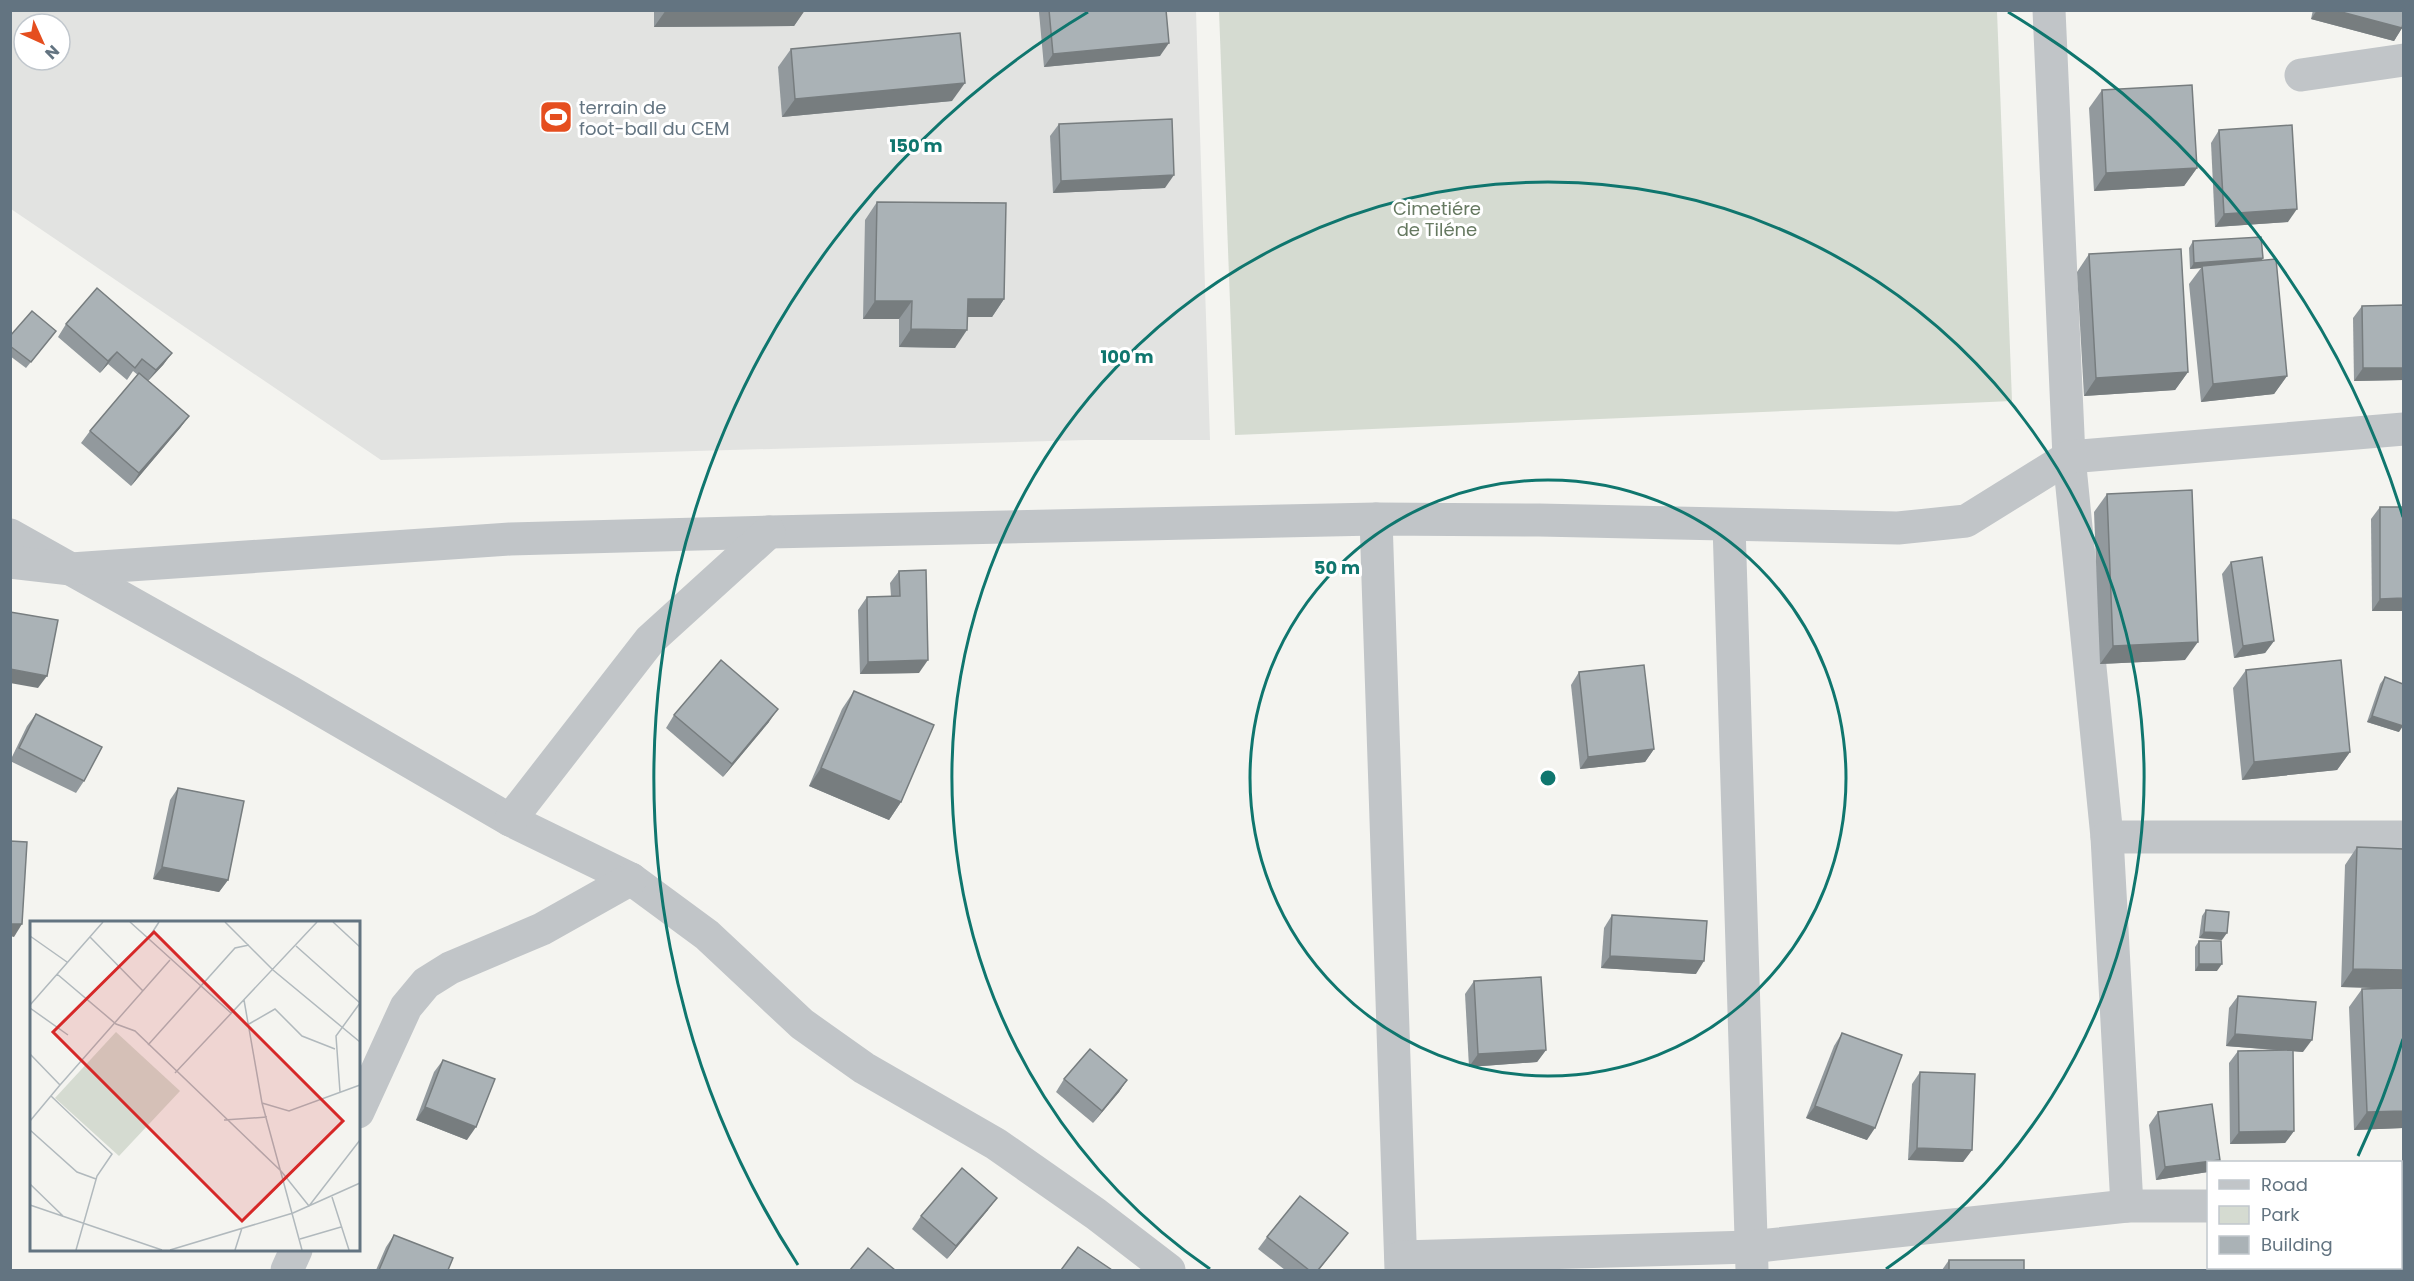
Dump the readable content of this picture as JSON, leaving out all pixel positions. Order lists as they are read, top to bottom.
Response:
{
  "parks": ["Cimetiére de Tiléne"],
  "places": {
    "sports": ["terrain de foot-ball du CEM"]
  },
  "legend": ["Road", "Park", "Building"],
  "north": "bottom right",
  "rings": ["150 m", "100 m", "50 m"]
}
